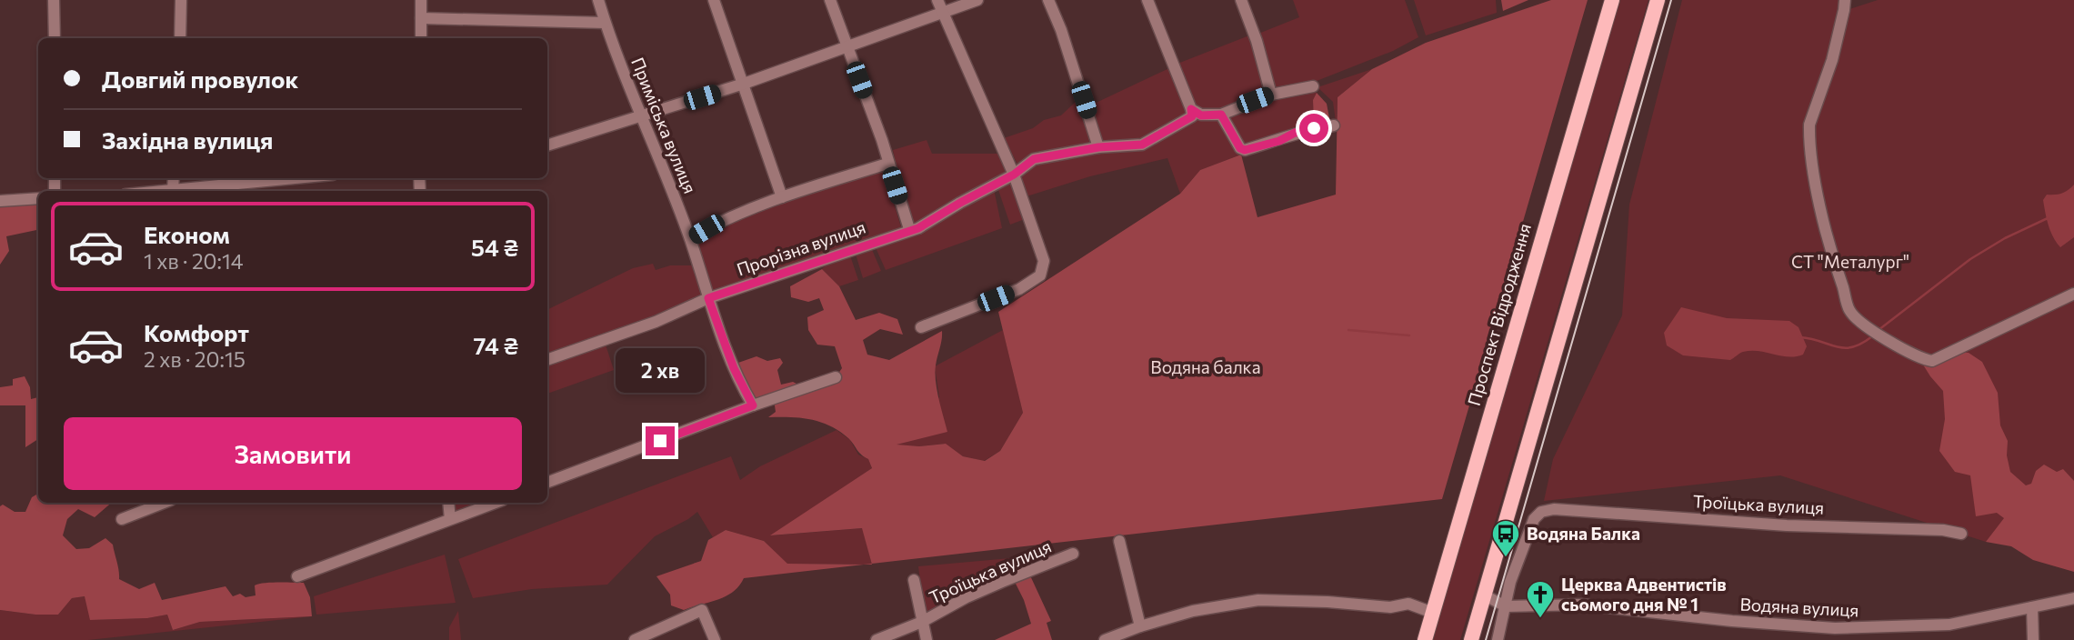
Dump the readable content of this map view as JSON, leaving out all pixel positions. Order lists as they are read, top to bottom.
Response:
{
  "streets": {
    "main road": ["Проспект Відродження"],
    "street": [
      "Приміська вулиця",
      "Прорізна вулиця",
      "Троїцька вулиця",
      "Водяна вулиця"
    ]
  },
  "crossings": [
    ["Приміська вулиця", "Прорізна вулиця"],
    ["Троїцька вулиця", "Водяна вулиця"]
  ],
  "parks": ["СТ \"Металург\"", "Водяна балка"],
  "places": {
    "bus stop": ["Водяна Балка"],
    "church": ["Церква Адвентистів сьомого дня № 1"]
  },
  "page": {
    "banner": ["Довгий провулок", "Західна вулиця"],
    "list": [
      {
        "name": "Економ",
        "note": "1 хв · 20:14",
        "value": "54 ₴"
      },
      {
        "name": "Комфорт",
        "note": "2 хв · 20:15",
        "value": "74 ₴"
      }
    ],
    "bubble": "2 хв",
    "buttons": "Замовити"
  }
}
